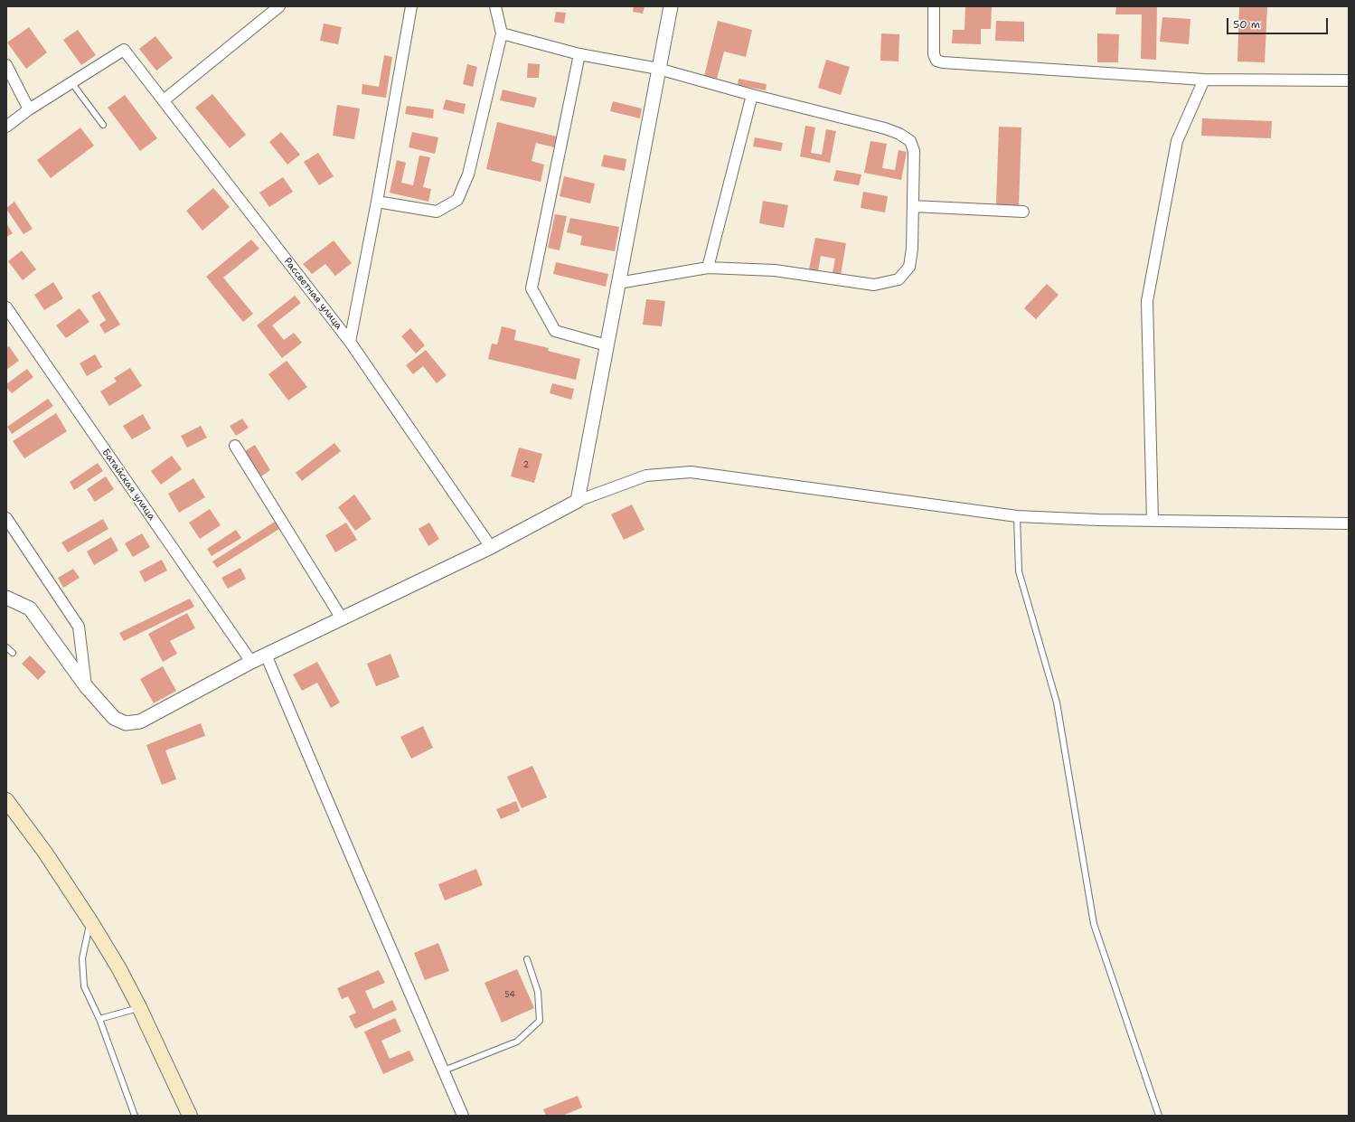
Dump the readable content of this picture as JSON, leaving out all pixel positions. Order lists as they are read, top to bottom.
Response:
{
  "streets": {
    "street": ["Рассветная улица", "Батайская улица"]
  },
  "house_numbers": ["2", "54"],
  "scale_bar": "50 m"
}
